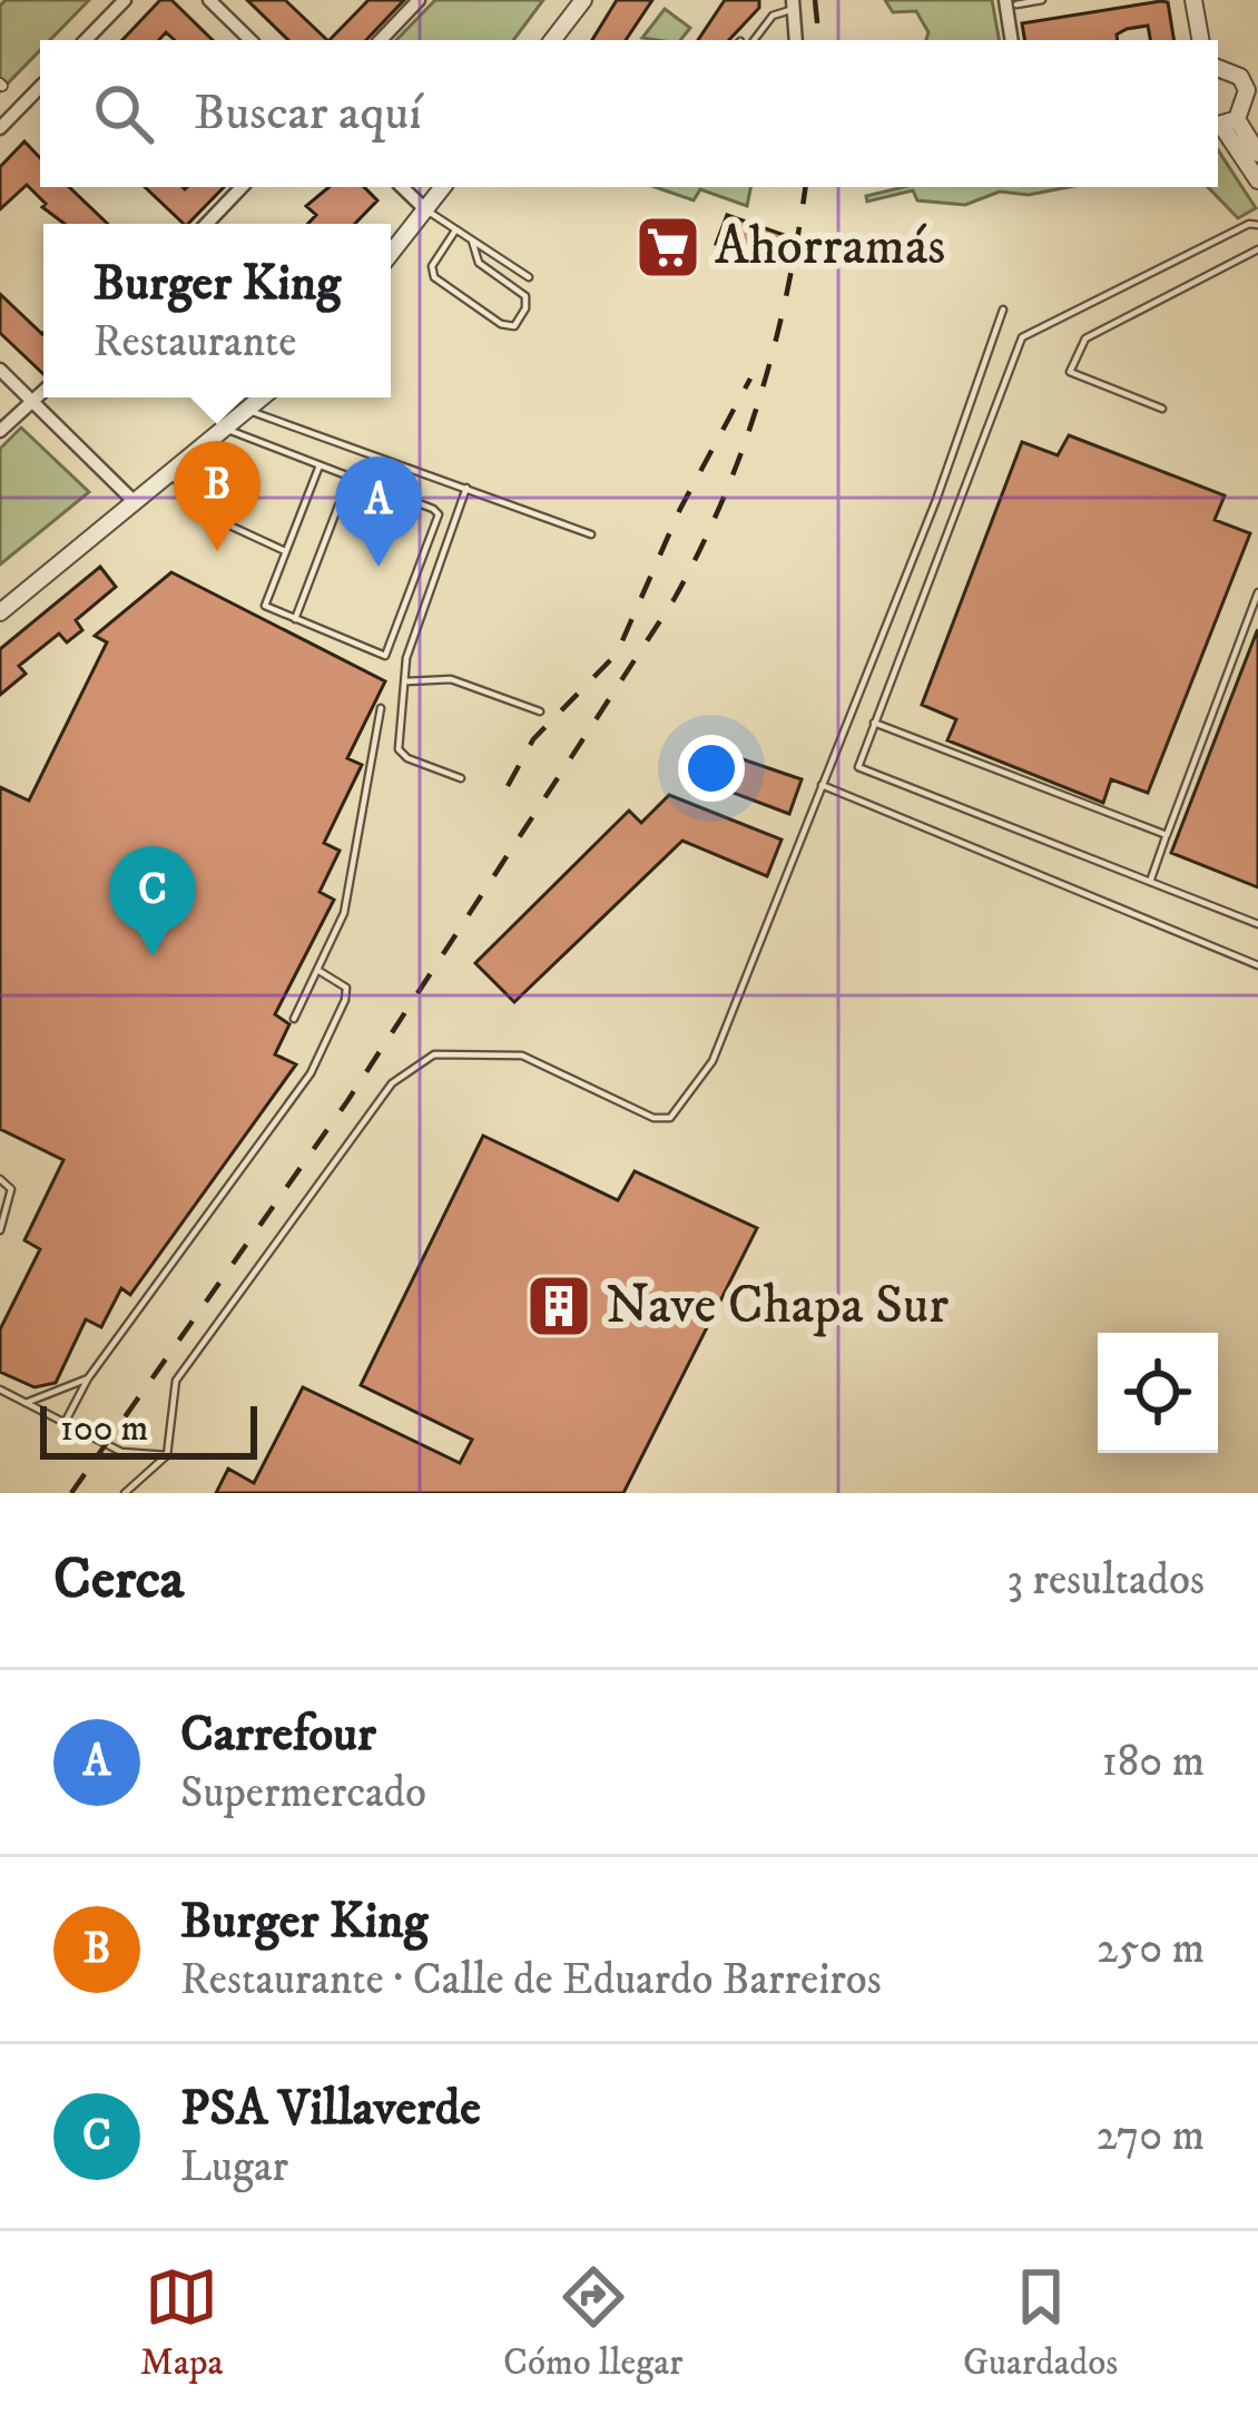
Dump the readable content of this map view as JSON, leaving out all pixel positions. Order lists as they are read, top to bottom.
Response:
{
  "places": {
    "supermarket": ["Ahorramás"],
    "building": ["Nave Chapa Sur"]
  },
  "scale_bar": "100 m",
  "page": {
    "search": "Buscar aquí",
    "popup": ["Burger King", "Restaurante"],
    "pins": ["B", "A", "C"],
    "scale": "100 m",
    "heading": ["Cerca", "3 resultados"],
    "list": [
      {
        "mark": "A",
        "name": "Carrefour",
        "note": "Supermercado",
        "value": "180 m"
      },
      {
        "mark": "B",
        "name": "Burger King",
        "note": "Restaurante · Calle de Eduardo Barreiros",
        "value": "250 m"
      },
      {
        "mark": "C",
        "name": "PSA Villaverde",
        "note": "Lugar",
        "value": "270 m"
      }
    ],
    "nav": ["Mapa", "Cómo llegar", "Guardados"]
  }
}
